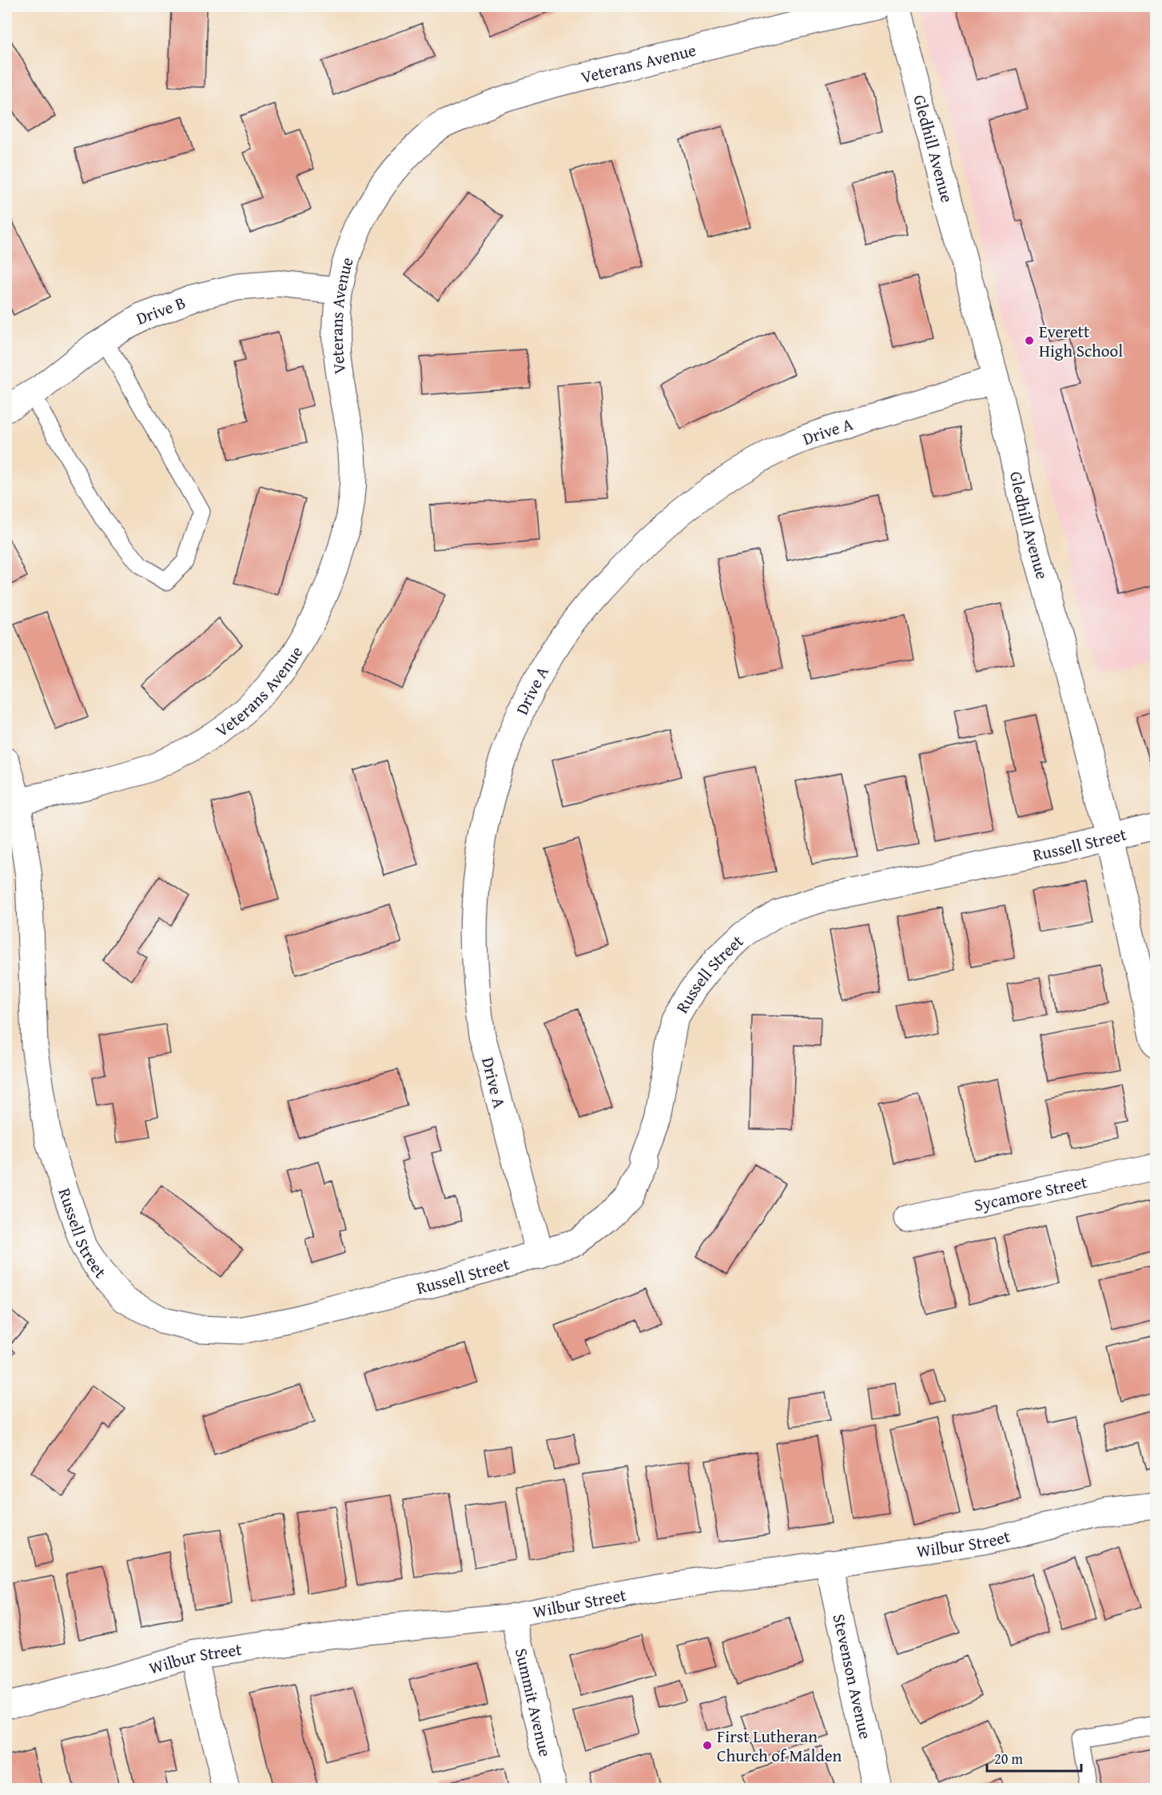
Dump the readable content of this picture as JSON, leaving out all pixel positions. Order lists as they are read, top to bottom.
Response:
{
  "streets": {
    "street": [
      "Veterans Avenue",
      "Gledhill Avenue",
      "Drive B",
      "Drive A",
      "Russell Street",
      "Sycamore Street",
      "Wilbur Street",
      "Stevenson Avenue",
      "Summit Avenue"
    ]
  },
  "crossings": [
    ["Veterans Avenue", "Drive B"],
    ["Veterans Avenue", "Russell Street"],
    ["Gledhill Avenue", "Drive A"],
    ["Gledhill Avenue", "Russell Street"],
    ["Drive A", "Russell Street"],
    ["Wilbur Street", "Stevenson Avenue"],
    ["Wilbur Street", "Summit Avenue"]
  ],
  "places": ["Everett High School", "First Lutheran Church of Malden"],
  "scale_bar": "20 m"
}
